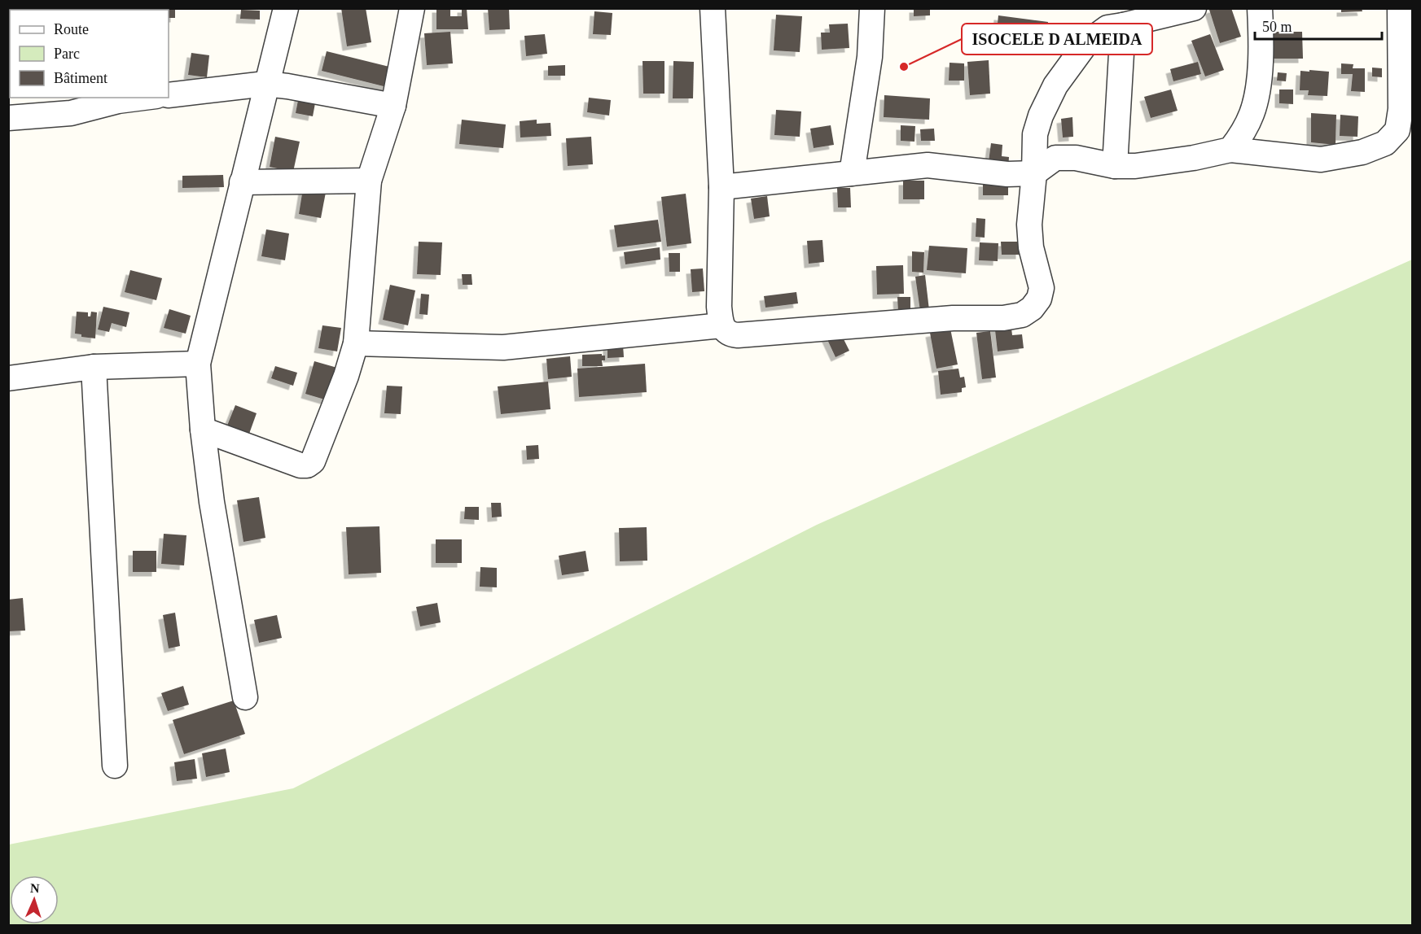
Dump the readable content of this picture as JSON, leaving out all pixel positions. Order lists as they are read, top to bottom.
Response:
{
  "places": ["ISOCELE D ALMEIDA"],
  "legend": ["Route", "Parc", "Bâtiment"],
  "scale_bar": "50 m",
  "north": "top"
}
